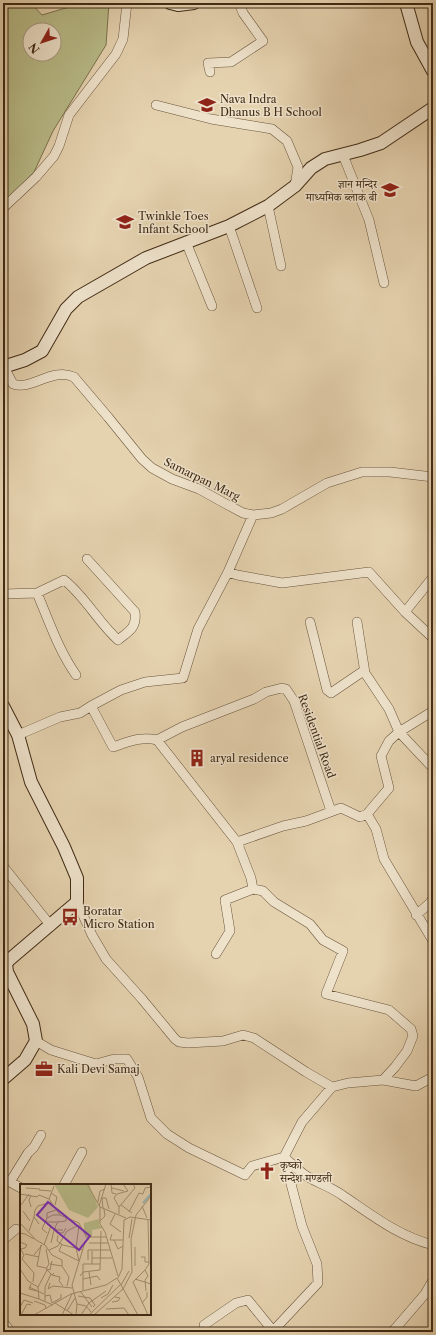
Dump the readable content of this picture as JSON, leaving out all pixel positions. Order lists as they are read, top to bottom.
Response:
{
  "streets": {
    "street": ["Samarpan Marg", "Residential Road"]
  },
  "places": {
    "school or university": ["Nava Indra Dhanus B H School", "ज्ञान मन्दिर माध्यमिक ब्लाक बी", "Twinkle Toes Infant School"],
    "building": ["aryal residence"],
    "bus stop": ["Boratar Micro Station"],
    "office": ["Kali Devi Samaj"],
    "church": ["कृष्को सन्देश मण्डली"]
  },
  "north": "bottom left"
}
